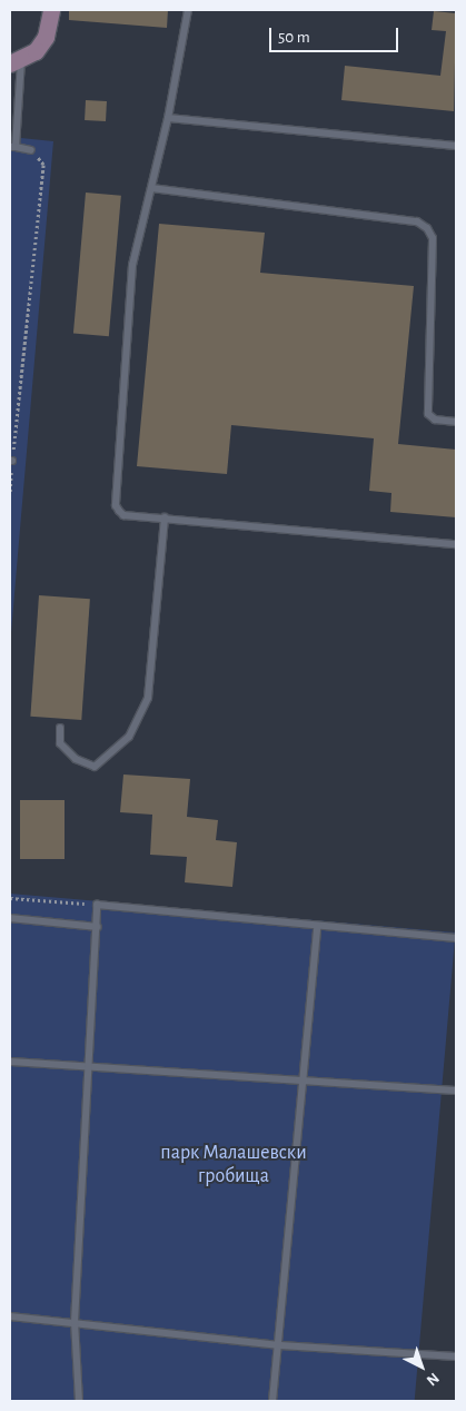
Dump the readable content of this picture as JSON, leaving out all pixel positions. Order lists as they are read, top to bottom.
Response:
{
  "parks": ["парк Малашевски гробища"],
  "scale_bar": "50 m",
  "north": "bottom right"
}
